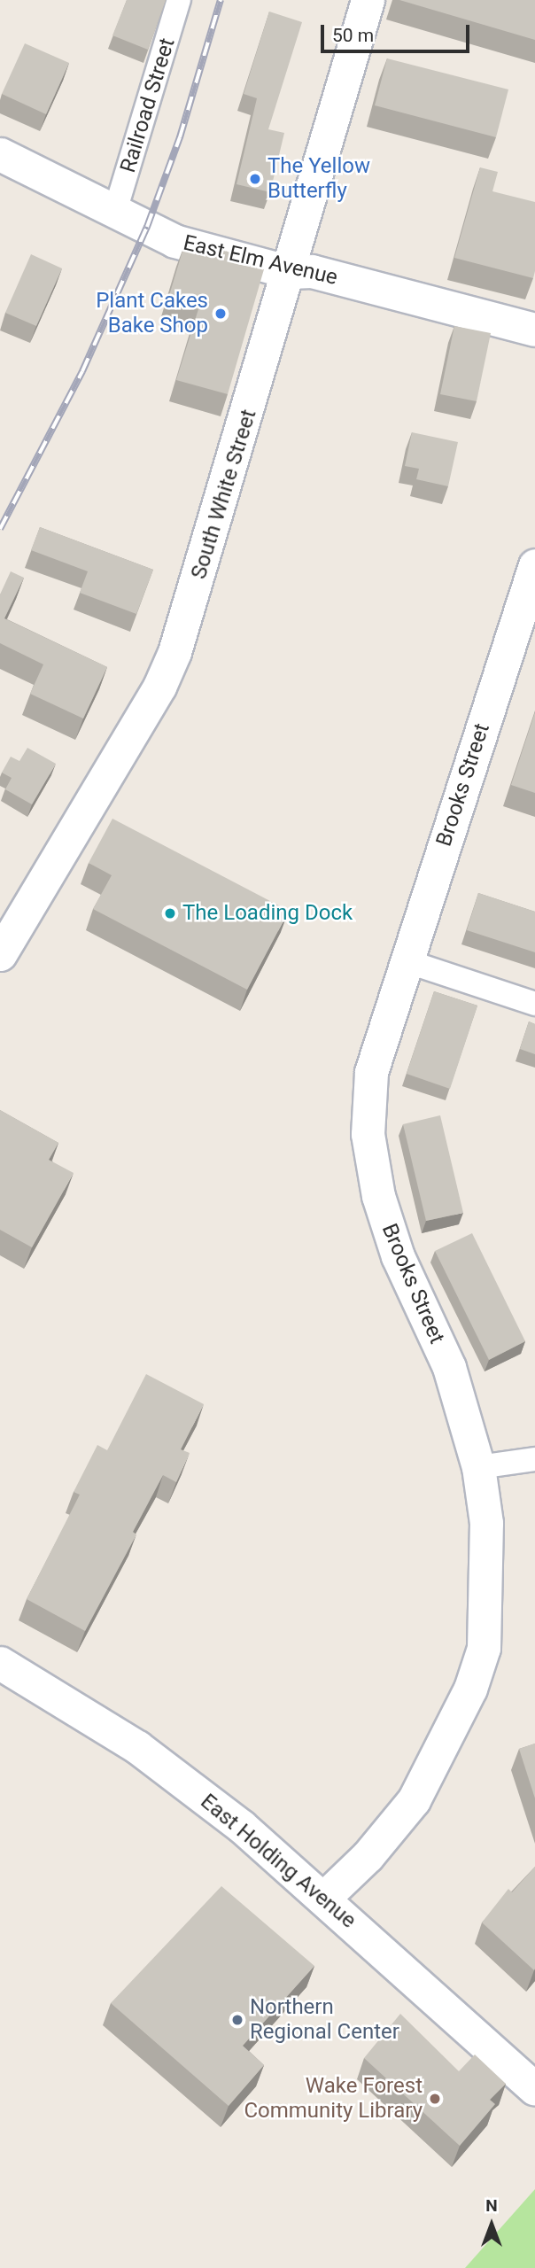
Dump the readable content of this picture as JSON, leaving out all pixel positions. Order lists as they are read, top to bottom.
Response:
{
  "streets": {
    "street": [
      "Railroad Street",
      "East Elm Avenue",
      "South White Street",
      "Brooks Street",
      "East Holding Avenue"
    ]
  },
  "crossings": [
    ["Railroad Street", "East Elm Avenue"],
    ["East Elm Avenue", "South White Street"],
    ["Brooks Street", "East Holding Avenue"]
  ],
  "places": [
    "The Yellow Butterfly",
    "Plant Cakes Bake Shop",
    "The Loading Dock",
    "Northern Regional Center",
    "Wake Forest Community Library"
  ],
  "scale_bar": "50 m",
  "north": "top"
}
